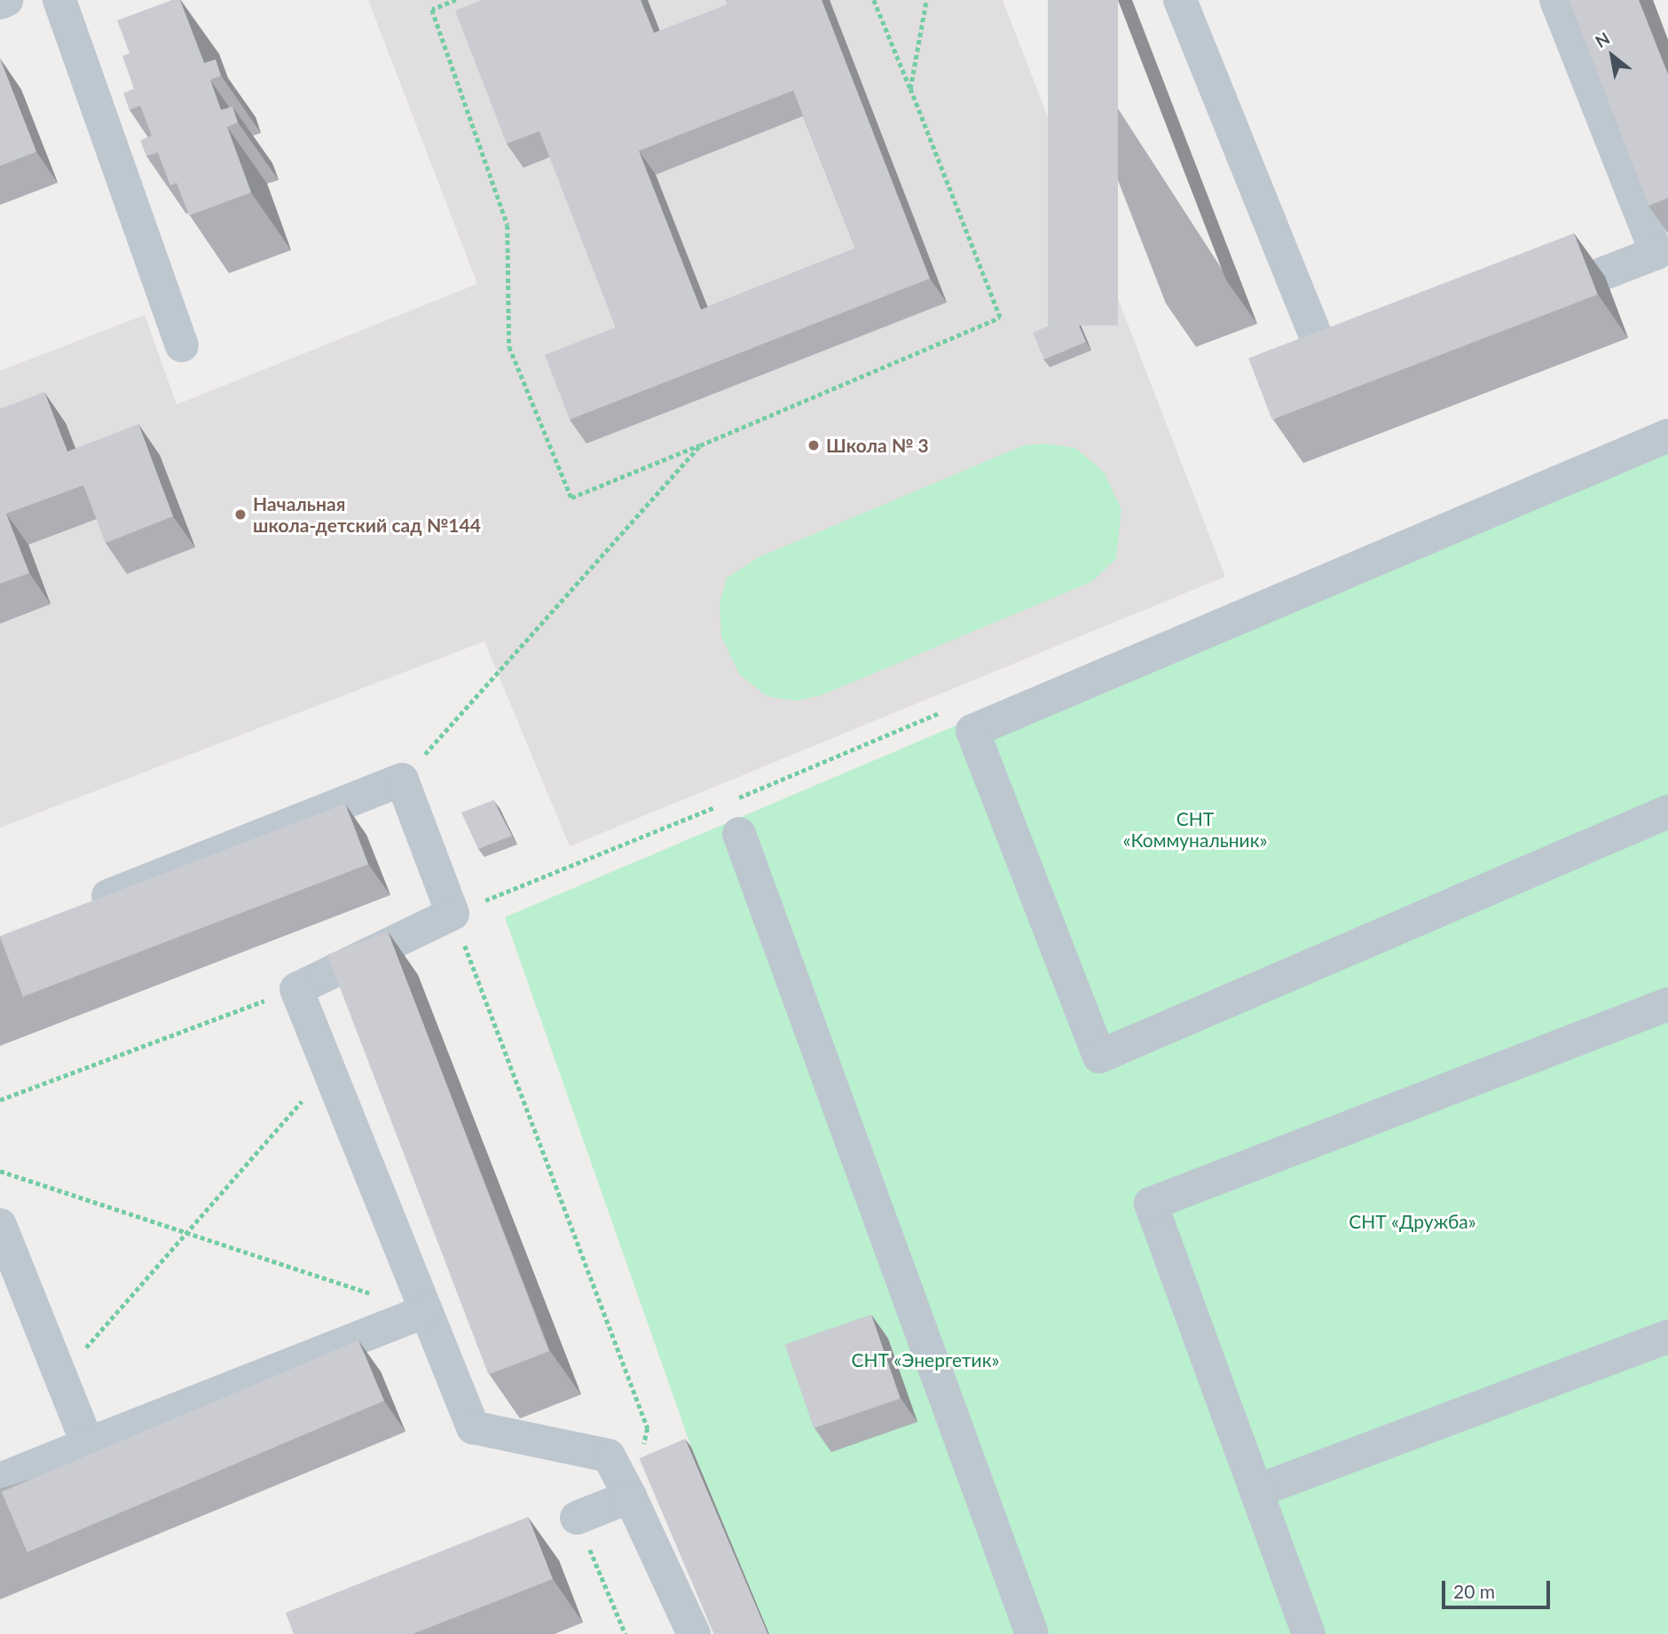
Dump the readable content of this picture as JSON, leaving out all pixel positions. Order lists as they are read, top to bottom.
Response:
{
  "parks": ["СНТ «Коммунальник»", "СНТ «Дружба»", "СНТ «Энергетик»"],
  "places": ["Школа № 3", "Начальная школа-детский сад №144"],
  "scale_bar": "20 m",
  "north": "top left"
}
